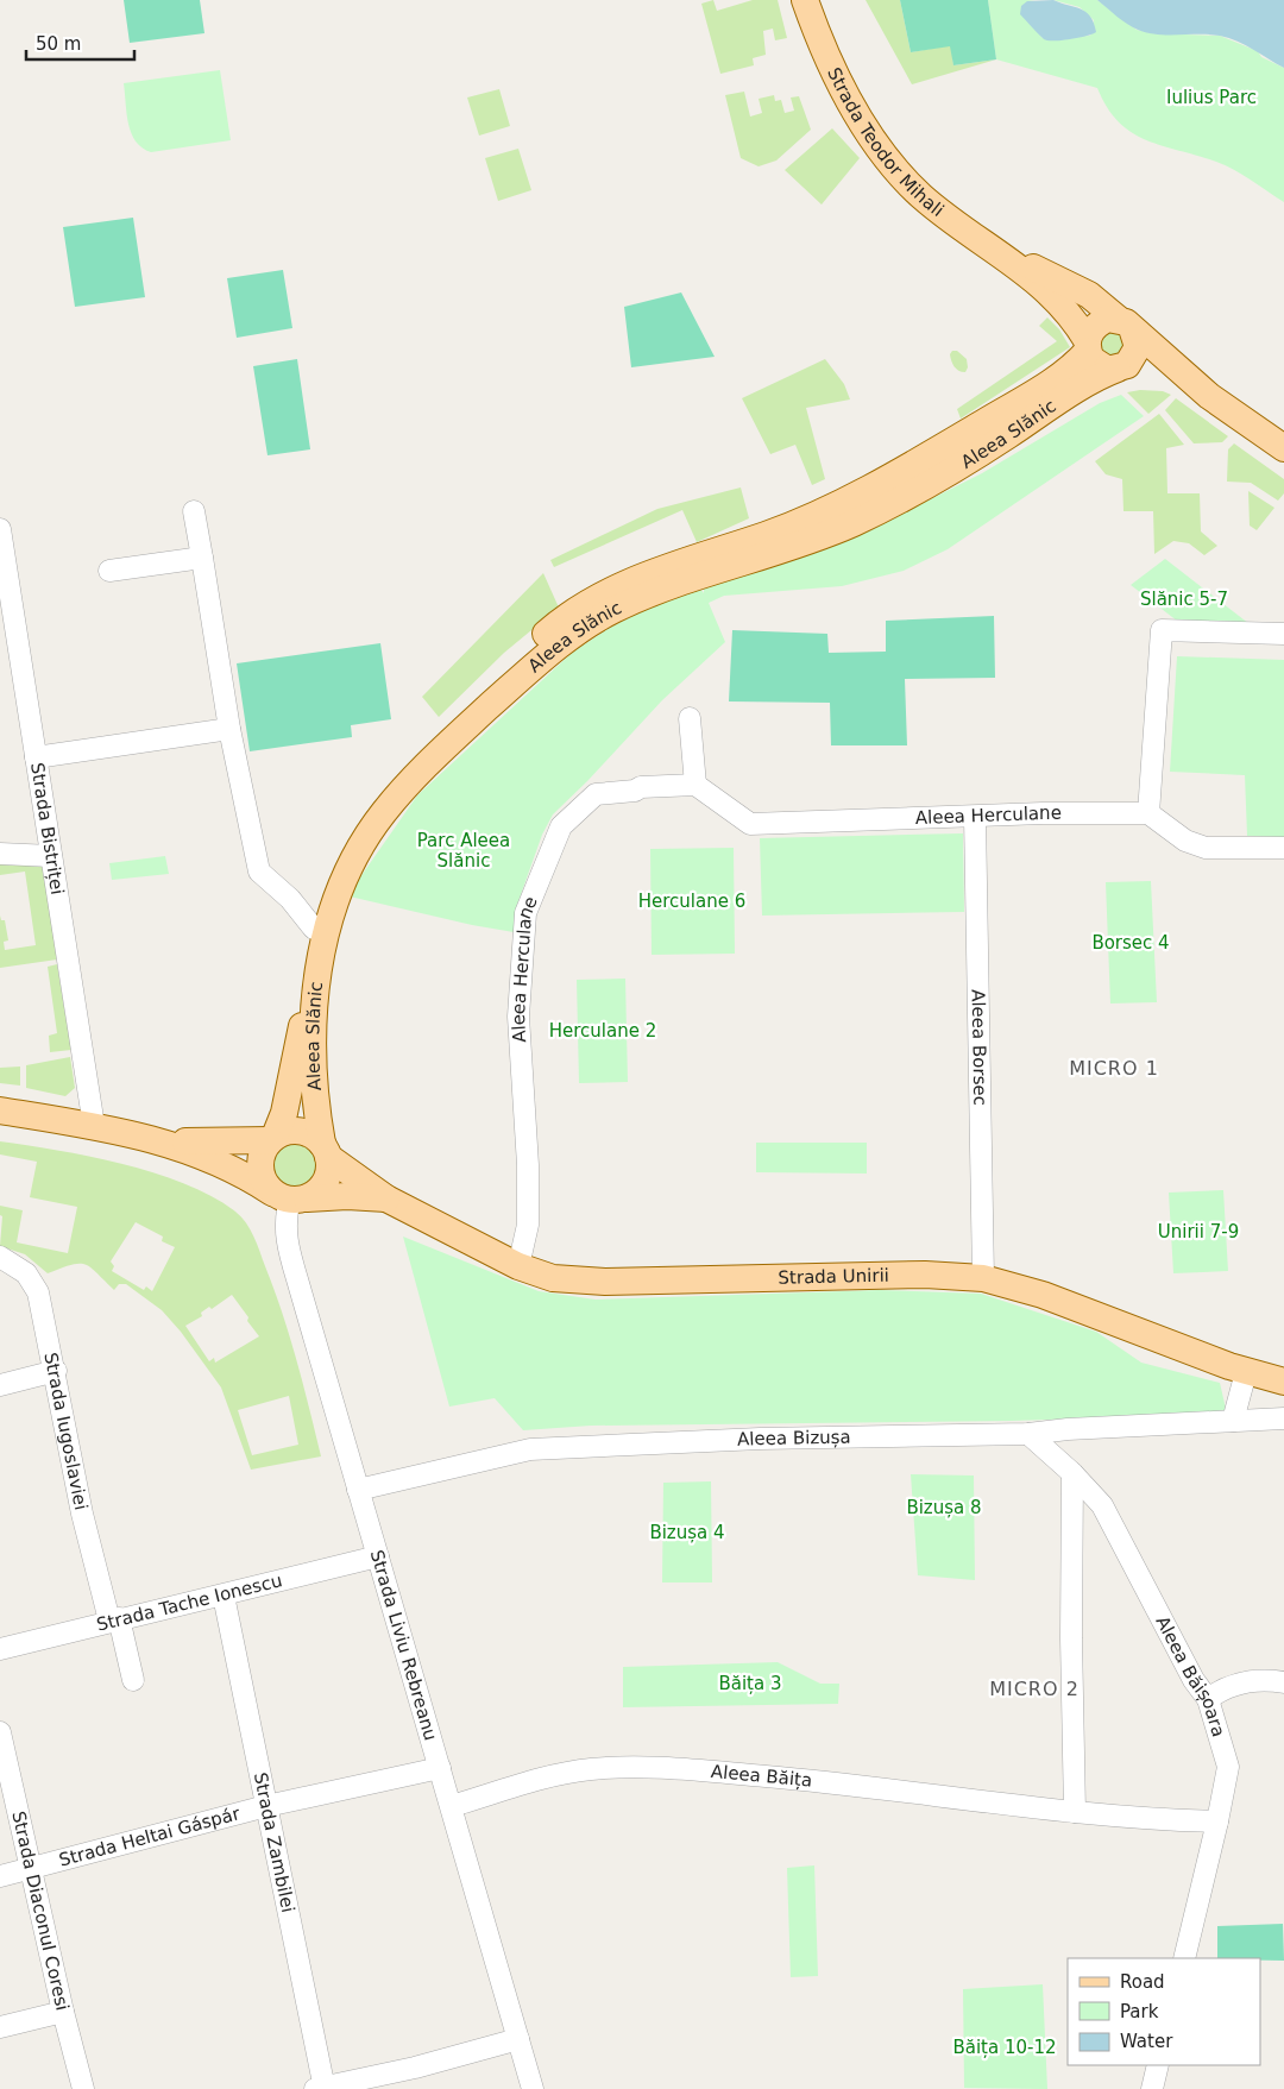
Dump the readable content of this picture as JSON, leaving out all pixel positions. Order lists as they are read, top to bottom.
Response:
{
  "streets": {
    "main road": ["Strada Teodor Mihali", "Aleea Slănic", "Strada Unirii"],
    "street": [
      "Aleea Herculane",
      "Strada Bistriței",
      "Aleea Borsec",
      "Strada Iugoslaviei",
      "Aleea Bizușa",
      "Strada Tache Ionescu",
      "Strada Liviu Rebreanu",
      "Aleea Băișoara",
      "Aleea Băița",
      "Strada Heltai Gáspár",
      "Strada Zambilei",
      "Strada Diaconul Coresi"
    ]
  },
  "crossings": [
    ["Strada Teodor Mihali", "Aleea Slănic"],
    ["Aleea Slănic", "Strada Unirii"],
    ["Aleea Slănic", "Strada Liviu Rebreanu"],
    ["Aleea Herculane", "Aleea Borsec"],
    ["Aleea Herculane", "Strada Unirii"],
    ["Aleea Borsec", "Strada Unirii"],
    ["Strada Unirii", "Strada Liviu Rebreanu"],
    ["Strada Iugoslaviei", "Strada Tache Ionescu"],
    ["Aleea Bizușa", "Strada Liviu Rebreanu"],
    ["Aleea Bizușa", "Aleea Băișoara"],
    ["Strada Tache Ionescu", "Strada Liviu Rebreanu"],
    ["Strada Tache Ionescu", "Strada Zambilei"],
    ["Strada Liviu Rebreanu", "Aleea Băița"],
    ["Strada Liviu Rebreanu", "Strada Heltai Gáspár"],
    ["Aleea Băișoara", "Aleea Băița"],
    ["Strada Heltai Gáspár", "Strada Zambilei"],
    ["Strada Heltai Gáspár", "Strada Diaconul Coresi"]
  ],
  "districts": ["MICRO 1", "MICRO 2"],
  "parks": [
    "Iulius Parc",
    "Slănic 5-7",
    "Parc Aleea Slănic",
    "Herculane 6",
    "Borsec 4",
    "Herculane 2",
    "Unirii 7-9",
    "Bizușa 8",
    "Bizușa 4",
    "Băița 3",
    "Băița 10-12"
  ],
  "legend": ["Road", "Park", "Water"],
  "scale_bar": "50 m"
}
